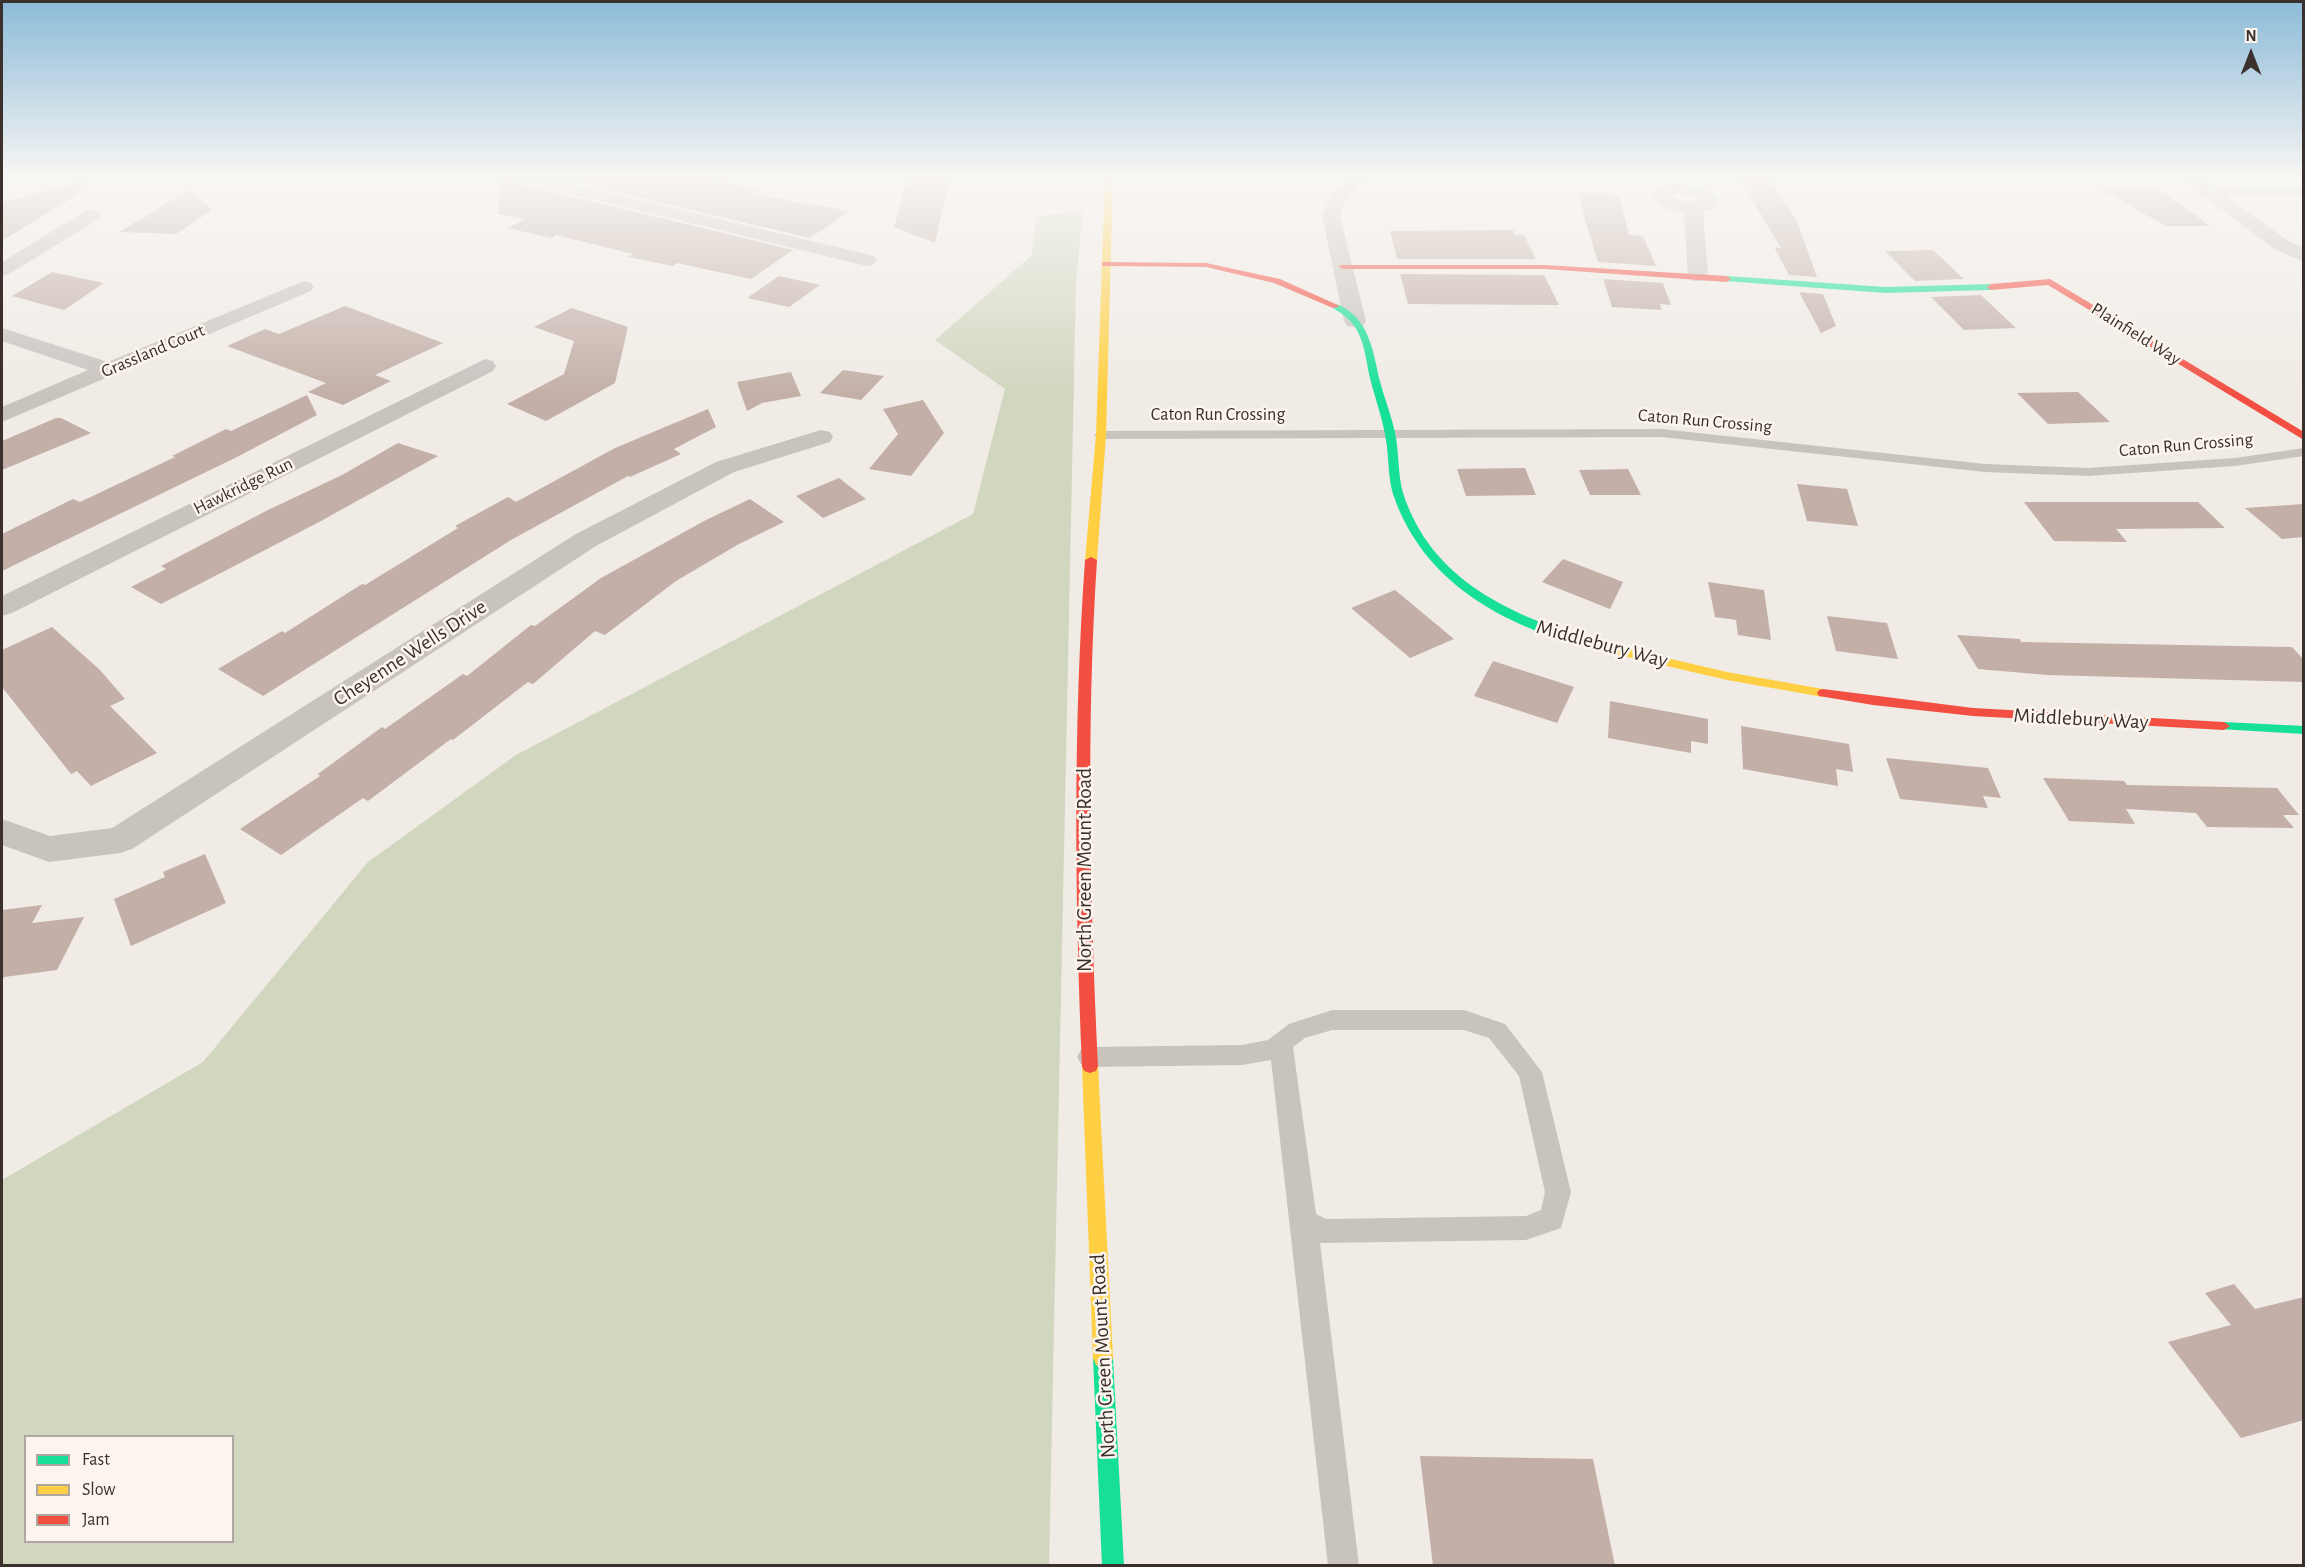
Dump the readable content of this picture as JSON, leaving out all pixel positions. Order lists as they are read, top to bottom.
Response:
{
  "streets": {
    "street": [
      "Plainfield Way",
      "Grassland Court",
      "Hawkridge Run",
      "Middlebury Way",
      "Cheyenne Wells Drive",
      "North Green Mount Road"
    ],
    "lane": ["Caton Run Crossing"]
  },
  "crossings": [
    ["Caton Run Crossing", "Middlebury Way"],
    ["Caton Run Crossing", "North Green Mount Road"]
  ],
  "legend": ["Fast", "Slow", "Jam"],
  "north": "top"
}
